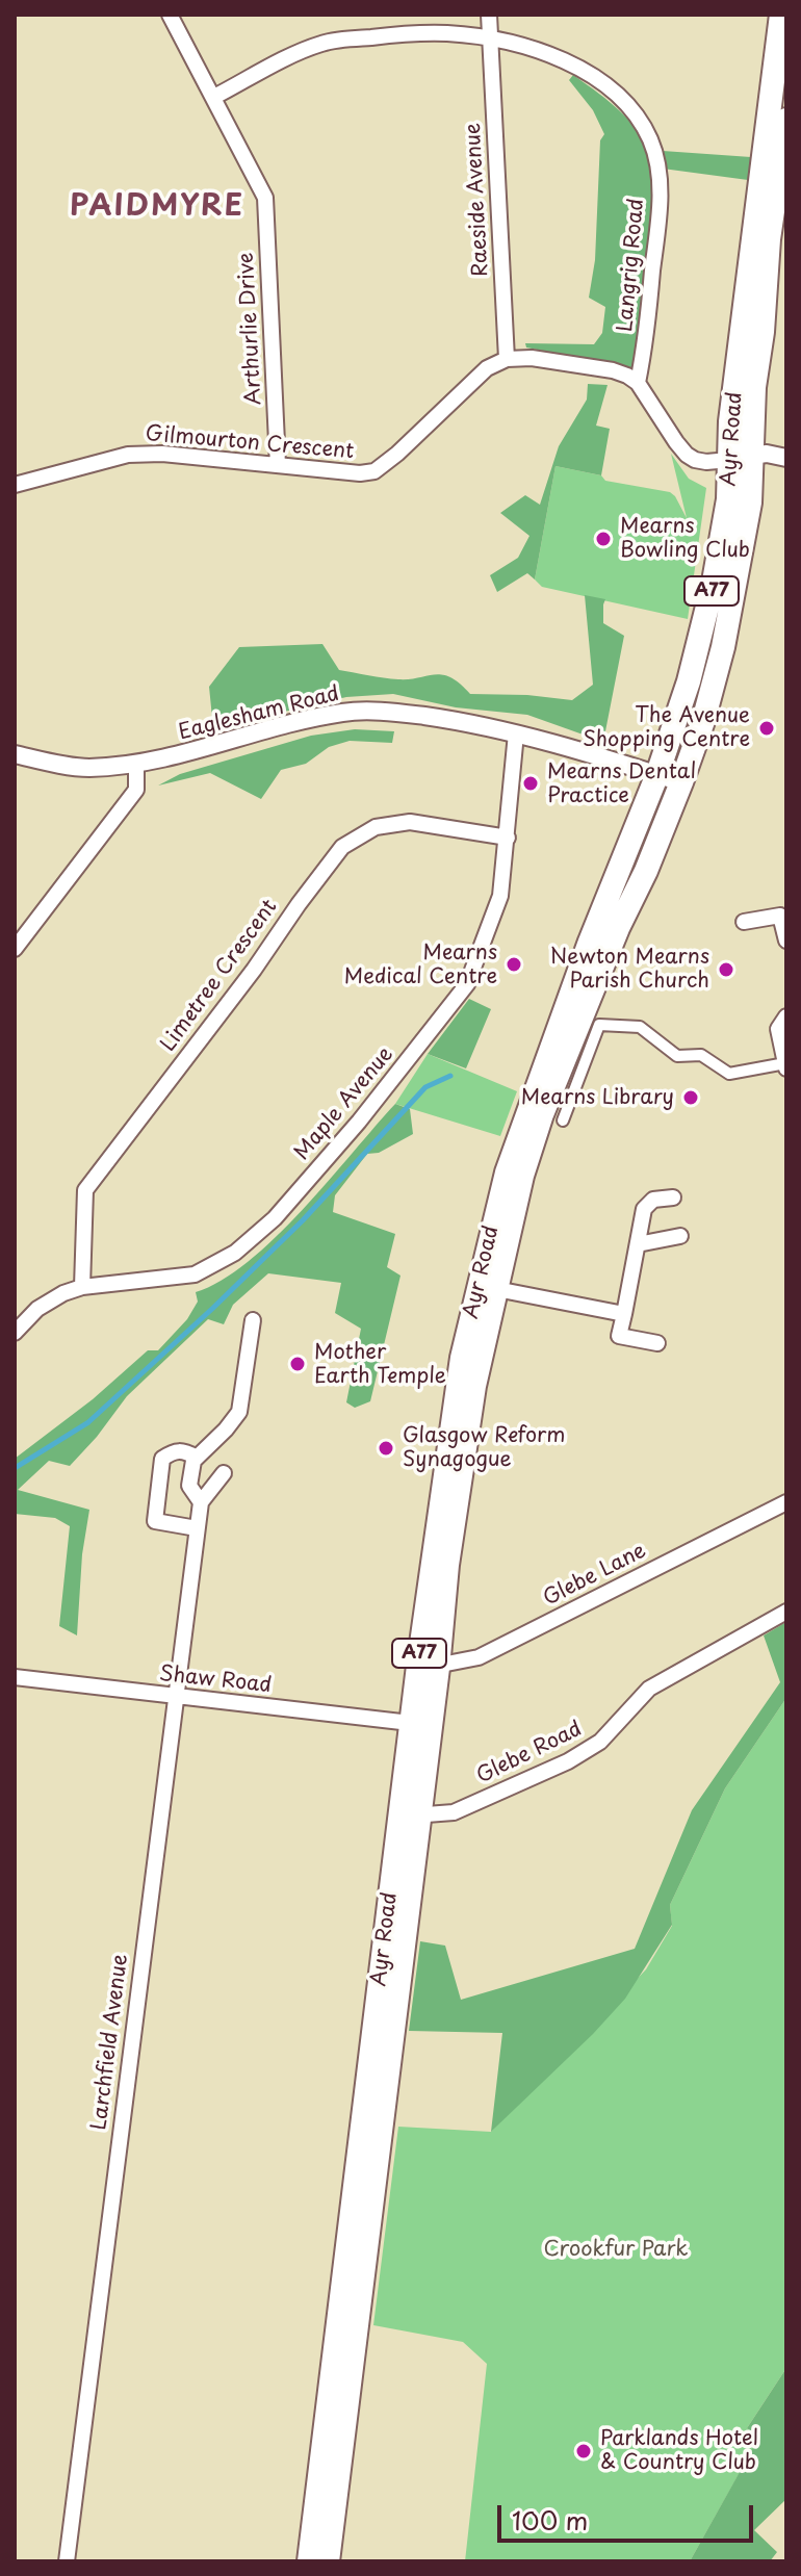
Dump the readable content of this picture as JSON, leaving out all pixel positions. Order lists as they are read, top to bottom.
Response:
{
  "streets": {
    "main road": ["Ayr Road", "A77"],
    "street": [
      "Raeside Avenue",
      "Langrig Road",
      "Arthurlie Drive",
      "Gilmourton Crescent",
      "Eaglesham Road",
      "Limetree Crescent",
      "Maple Avenue",
      "Glebe Lane",
      "Shaw Road",
      "Glebe Road",
      "Larchfield Avenue"
    ]
  },
  "crossings": [
    ["Raeside Avenue", "Langrig Road"],
    ["Raeside Avenue", "Gilmourton Crescent"],
    ["Langrig Road", "Arthurlie Drive"],
    ["Arthurlie Drive", "Gilmourton Crescent"],
    ["Ayr Road", "Eaglesham Road"],
    ["Ayr Road", "Glebe Lane"],
    ["Ayr Road", "Shaw Road"],
    ["Ayr Road", "Glebe Road"],
    ["Eaglesham Road", "Maple Avenue"],
    ["Limetree Crescent", "Maple Avenue"],
    ["Shaw Road", "Larchfield Avenue"]
  ],
  "districts": ["PAIDMYRE"],
  "parks": ["Crookfur Park"],
  "places": [
    "Mearns Bowling Club",
    "The Avenue Shopping Centre",
    "Mearns Dental Practice",
    "Mearns Medical Centre",
    "Newton Mearns Parish Church",
    "Mearns Library",
    "Mother Earth Temple",
    "Glasgow Reform Synagogue",
    "Parklands Hotel & Country Club"
  ],
  "scale_bar": "100 m"
}
